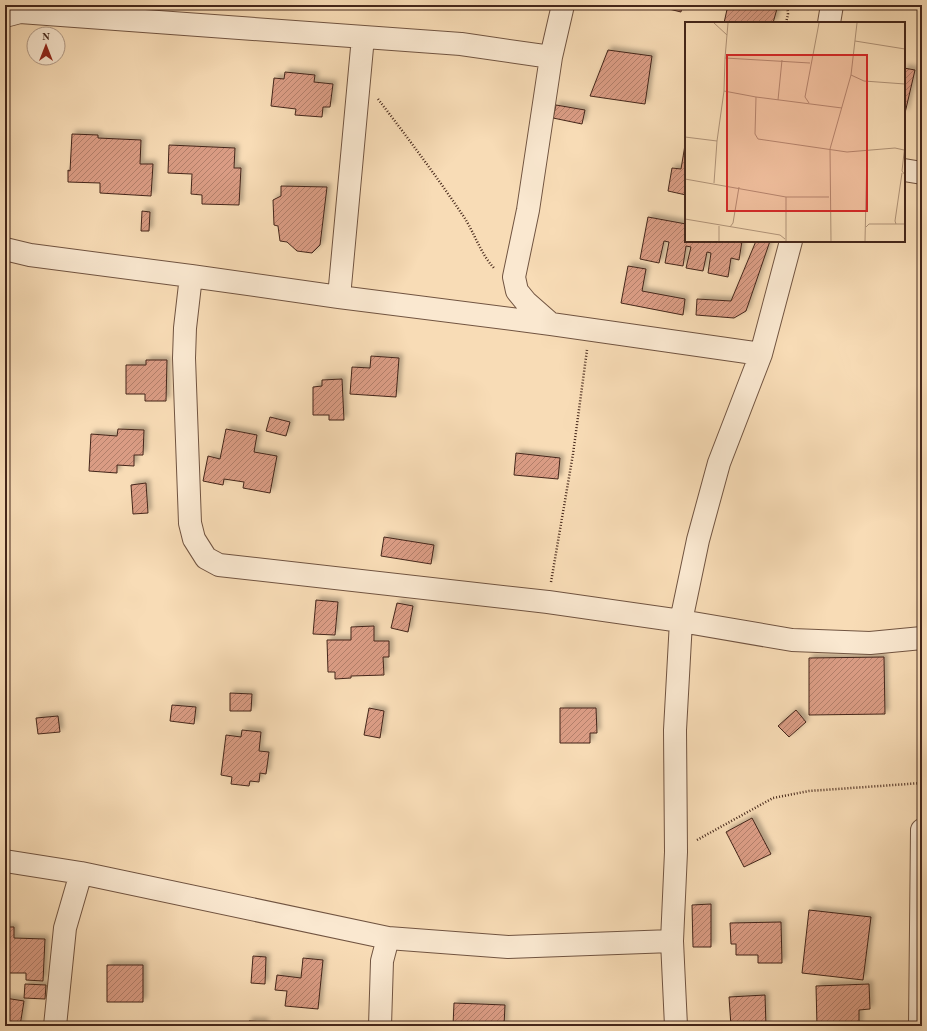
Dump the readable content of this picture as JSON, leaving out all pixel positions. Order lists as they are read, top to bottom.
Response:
{
  "north": "top"
}
